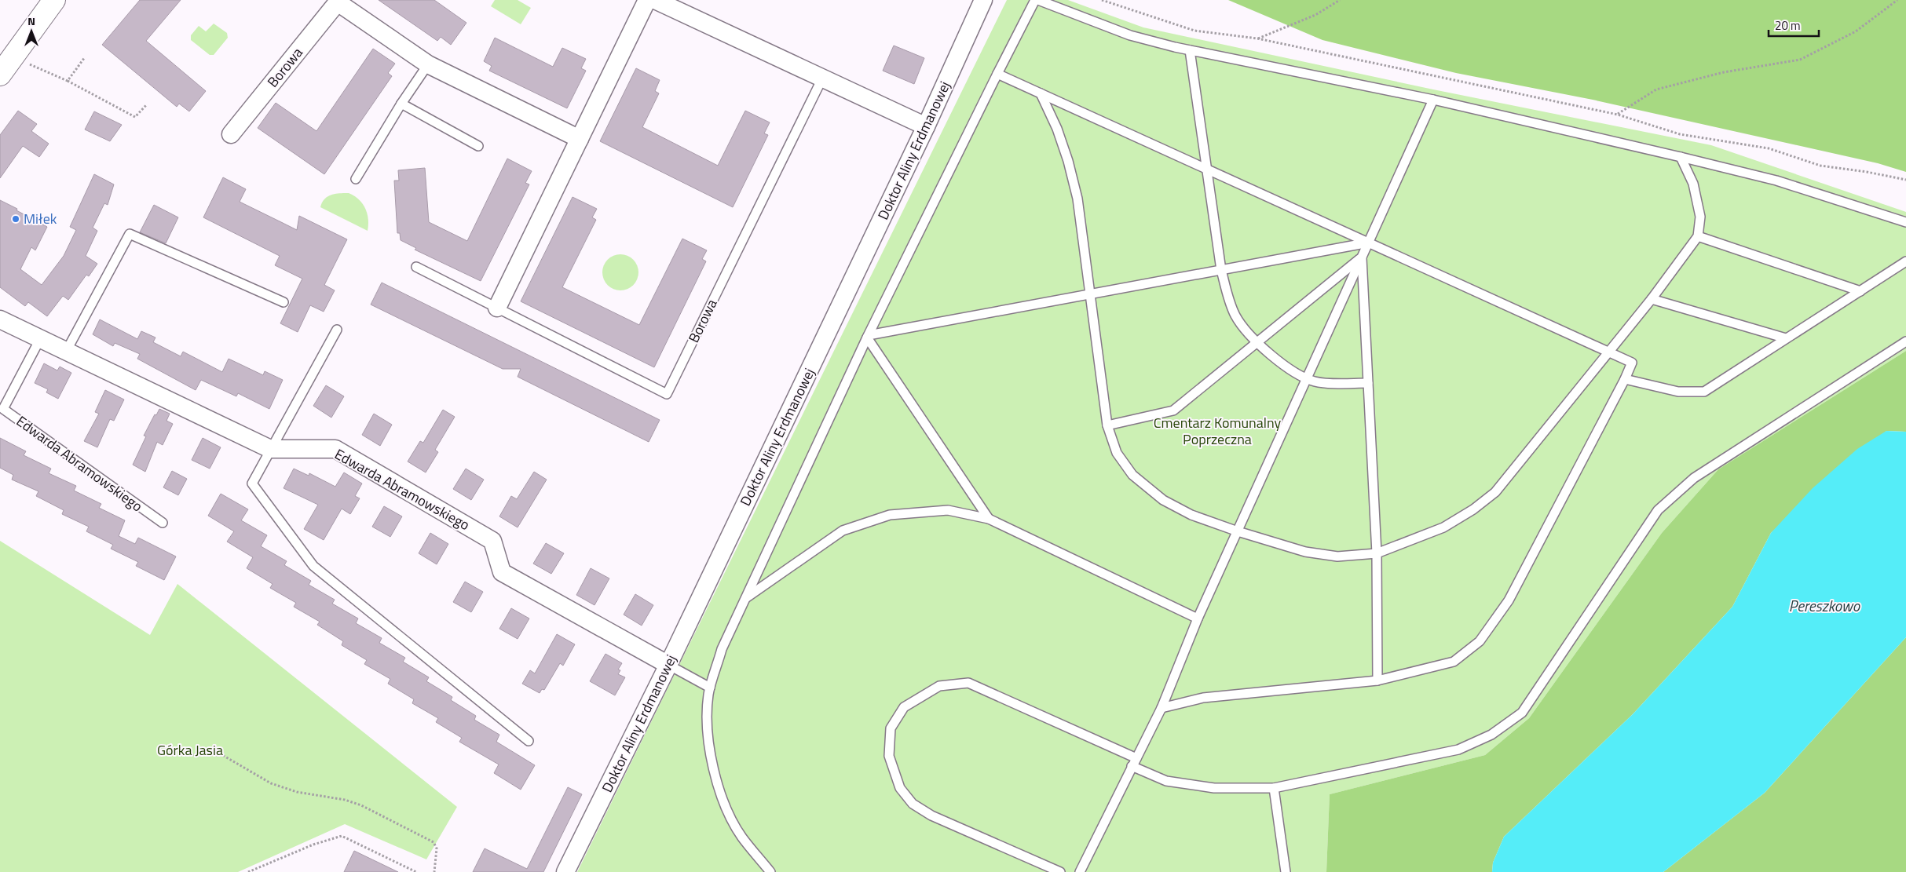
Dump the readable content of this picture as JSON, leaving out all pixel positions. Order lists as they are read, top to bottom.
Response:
{
  "streets": {
    "street": ["Borowa", "Doktor Aliny Erdmanowej", "Edwarda Abramowskiego"]
  },
  "crossings": [
    ["Doktor Aliny Erdmanowej", "Edwarda Abramowskiego"]
  ],
  "water": ["Pereszkowo"],
  "parks": ["Cmentarz Komunalny Poprzeczna", "Górka Jasia"],
  "places": ["Miłek"],
  "scale_bar": "20 m",
  "north": "top"
}
